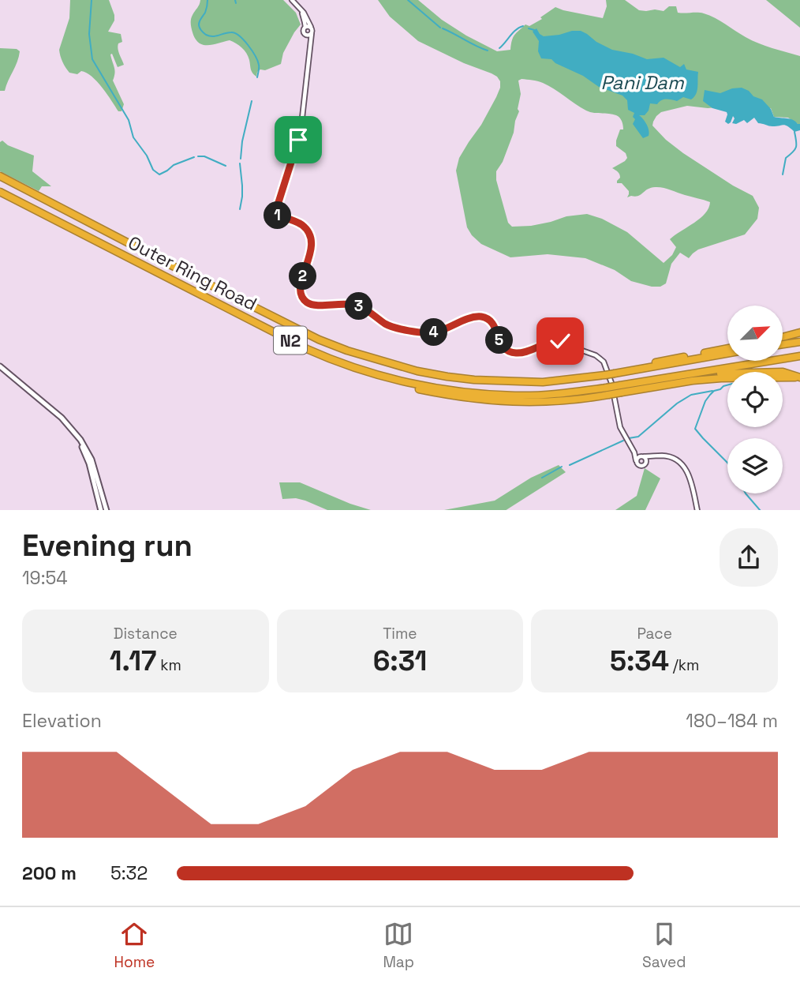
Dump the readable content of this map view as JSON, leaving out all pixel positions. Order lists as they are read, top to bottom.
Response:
{
  "streets": {
    "highway": ["Outer Ring Road", "N2"]
  },
  "water": ["Pani Dam"],
  "north": "top right",
  "page": {
    "pins": [
      "1",
      "2",
      "3",
      "4",
      "5"
    ],
    "heading": ["Evening run", "19:54"],
    "stats": [
      ["Distance", "1.17 km"],
      ["Time", "6:31"],
      ["Pace", "5:34 /km"]
    ],
    "chart": ["Elevation", "180–184 m"],
    "list": [
      {
        "name": "200 m",
        "note": "5:32"
      }
    ],
    "tabs": ["Home", "Map", "Saved"]
  }
}
